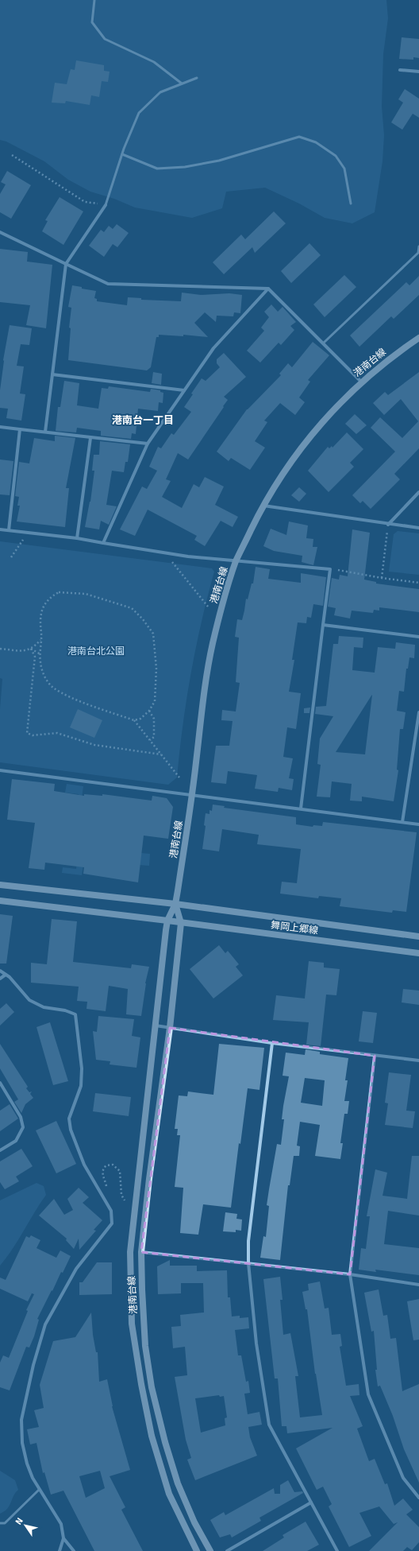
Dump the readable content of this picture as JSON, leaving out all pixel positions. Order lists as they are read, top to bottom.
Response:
{
  "streets": {
    "street": ["港南台線", "舞岡上郷線"]
  },
  "crossings": [
    ["港南台線", "舞岡上郷線"]
  ],
  "districts": ["港南台一丁目"],
  "parks": ["港南台北公園"],
  "north": "top left"
}
